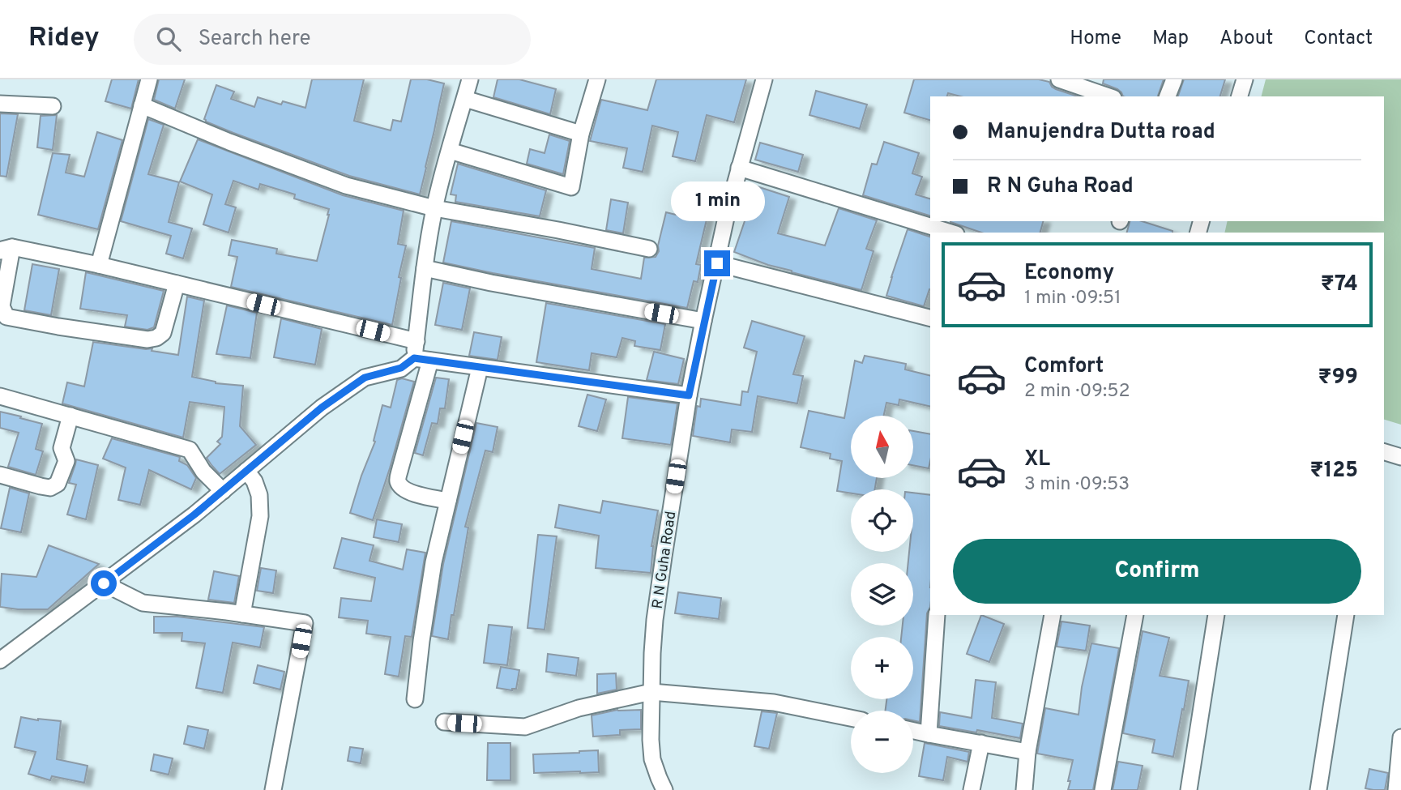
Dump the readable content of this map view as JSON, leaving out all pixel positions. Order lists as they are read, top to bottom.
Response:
{
  "streets": {
    "street": ["R N Guha Road"]
  },
  "north": "top",
  "page": {
    "header": "Ridey",
    "search": "Search here",
    "nav": [
      "Home",
      "Map",
      "About",
      "Contact"
    ],
    "banner": ["Manujendra Dutta road", "R N Guha Road"],
    "bubble": "1 min",
    "list": [
      {
        "name": "Economy",
        "note": "1 min · 09:51",
        "value": "₹74"
      },
      {
        "name": "Comfort",
        "note": "2 min · 09:52",
        "value": "₹99"
      },
      {
        "name": "XL",
        "note": "3 min · 09:53",
        "value": "₹125"
      }
    ],
    "map_buttons": ["+", "−"],
    "buttons": "Confirm"
  }
}
